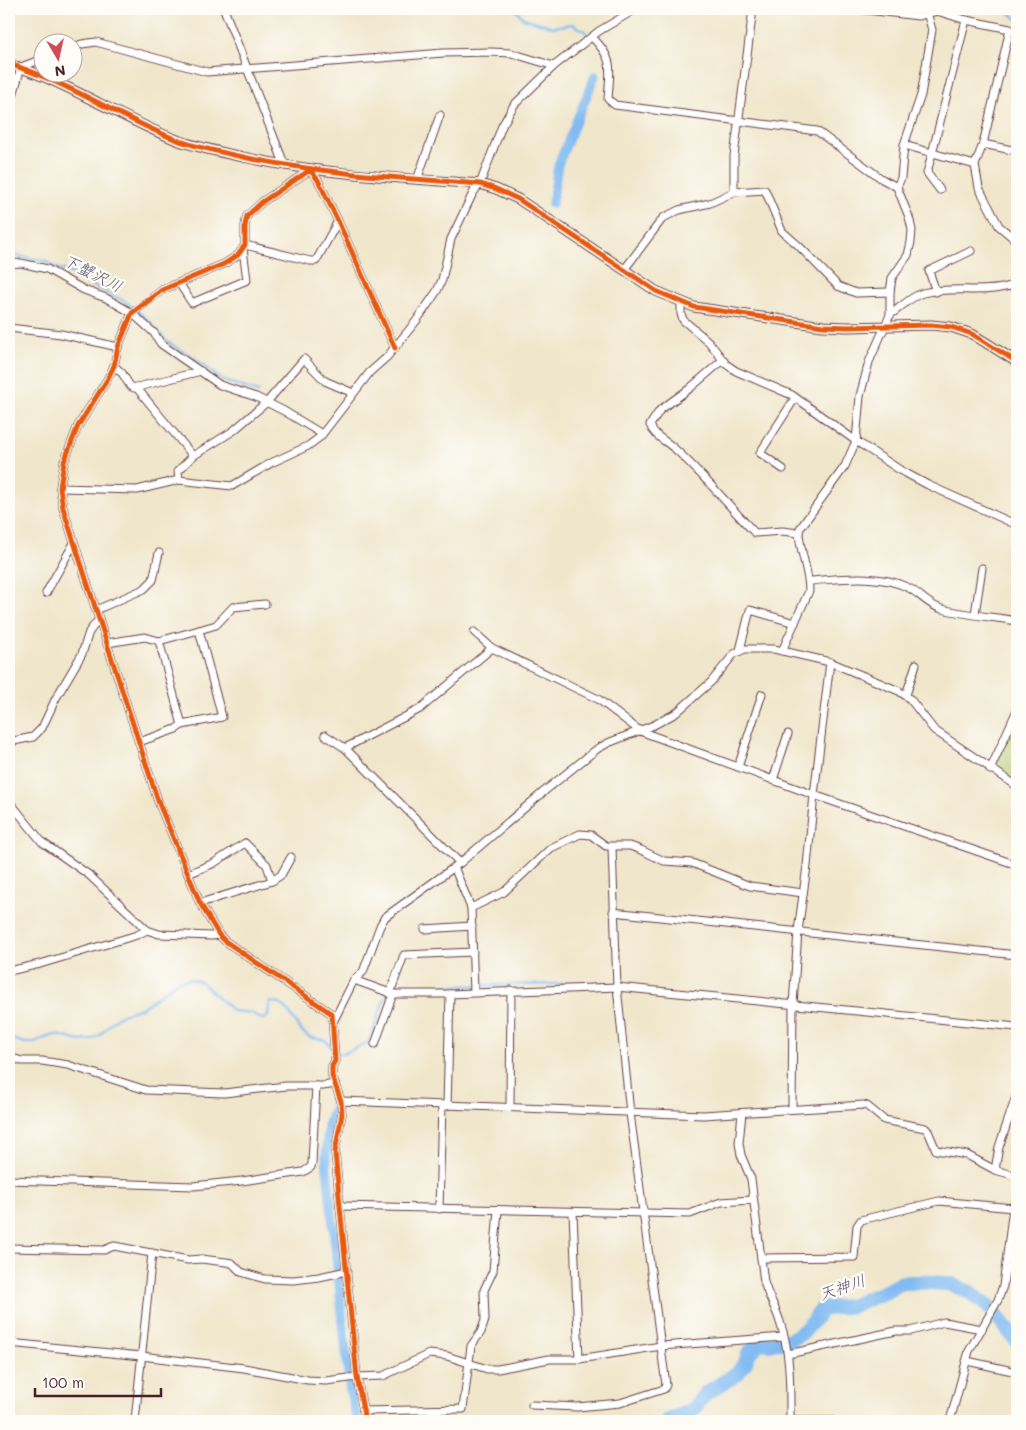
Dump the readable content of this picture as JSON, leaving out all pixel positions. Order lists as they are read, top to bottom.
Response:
{
  "water": ["下蟹沢川", "天神川"],
  "scale_bar": "100 m",
  "north": "bottom"
}
